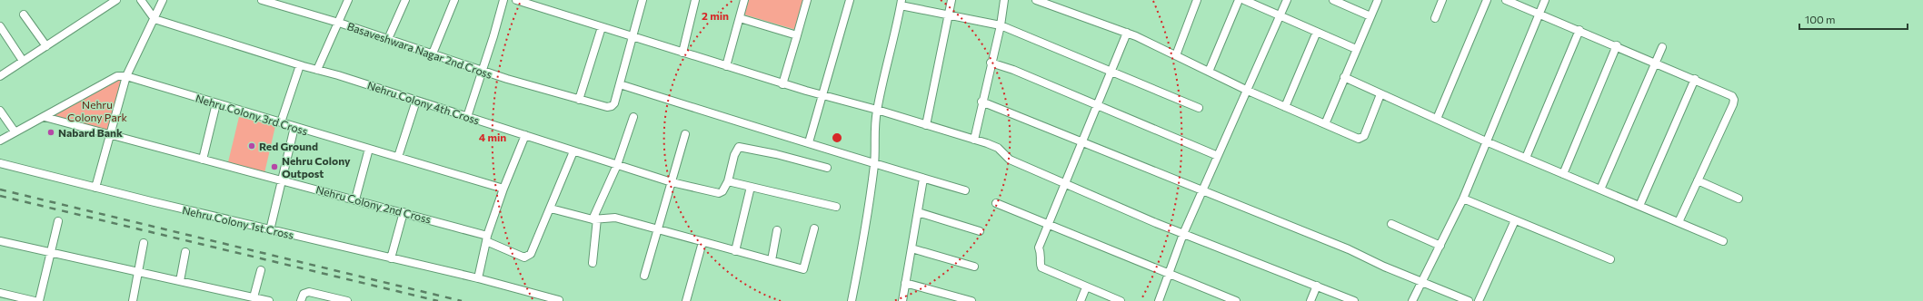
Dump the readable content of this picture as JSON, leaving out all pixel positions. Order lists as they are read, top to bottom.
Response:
{
  "streets": {
    "street": [
      "Basaveshwara Nagar 2nd Cross",
      "Nehru Colony 4th Cross",
      "Nehru Colony 3rd Cross",
      "Nehru Colony 2nd Cross",
      "Nehru Colony 1st Cross"
    ]
  },
  "parks": ["Nehru Colony Park"],
  "places": ["Nabard Bank", "Red Ground", "Nehru Colony Outpost"],
  "scale_bar": "100 m",
  "rings": ["2 min", "4 min"]
}
